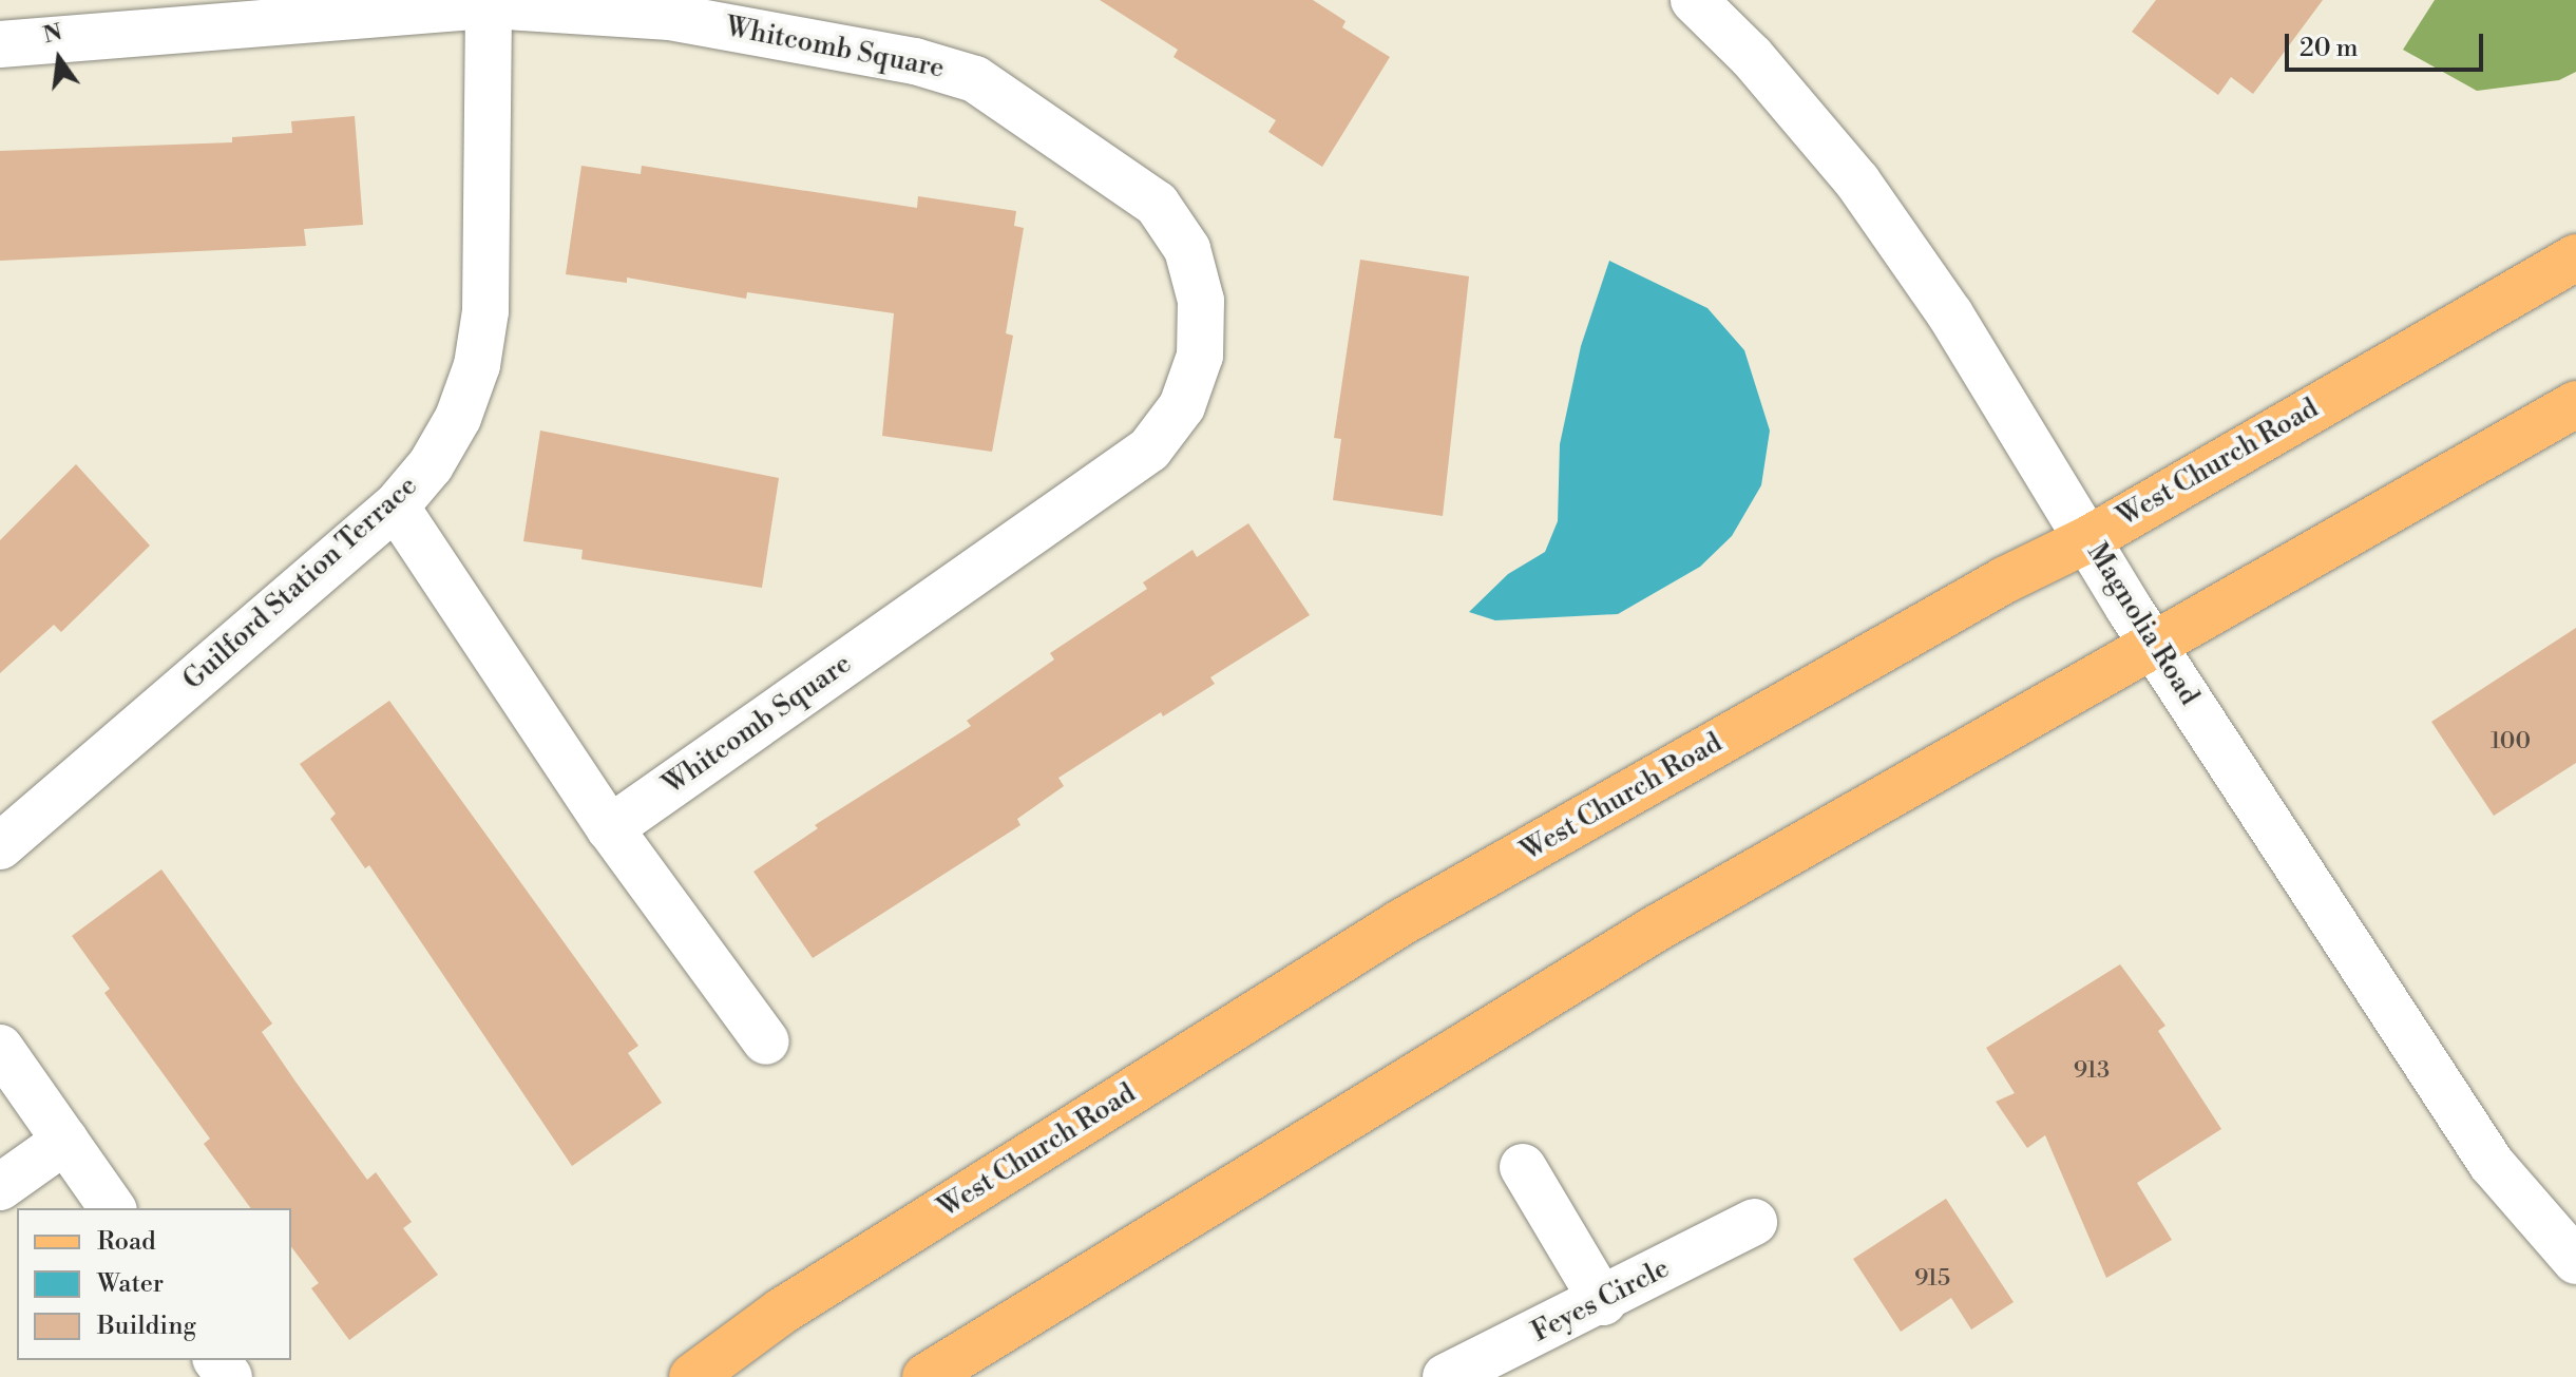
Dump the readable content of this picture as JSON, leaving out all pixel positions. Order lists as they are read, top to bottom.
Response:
{
  "streets": {
    "main road": ["West Church Road"],
    "street": [
      "Whitcomb Square",
      "Guilford Station Terrace",
      "Magnolia Road",
      "Feyes Circle"
    ]
  },
  "crossings": [
    ["Whitcomb Square", "Guilford Station Terrace"],
    ["West Church Road", "Magnolia Road"]
  ],
  "house_numbers": ["100", "913", "915"],
  "legend": ["Road", "Water", "Building"],
  "scale_bar": "20 m",
  "north": "top"
}
